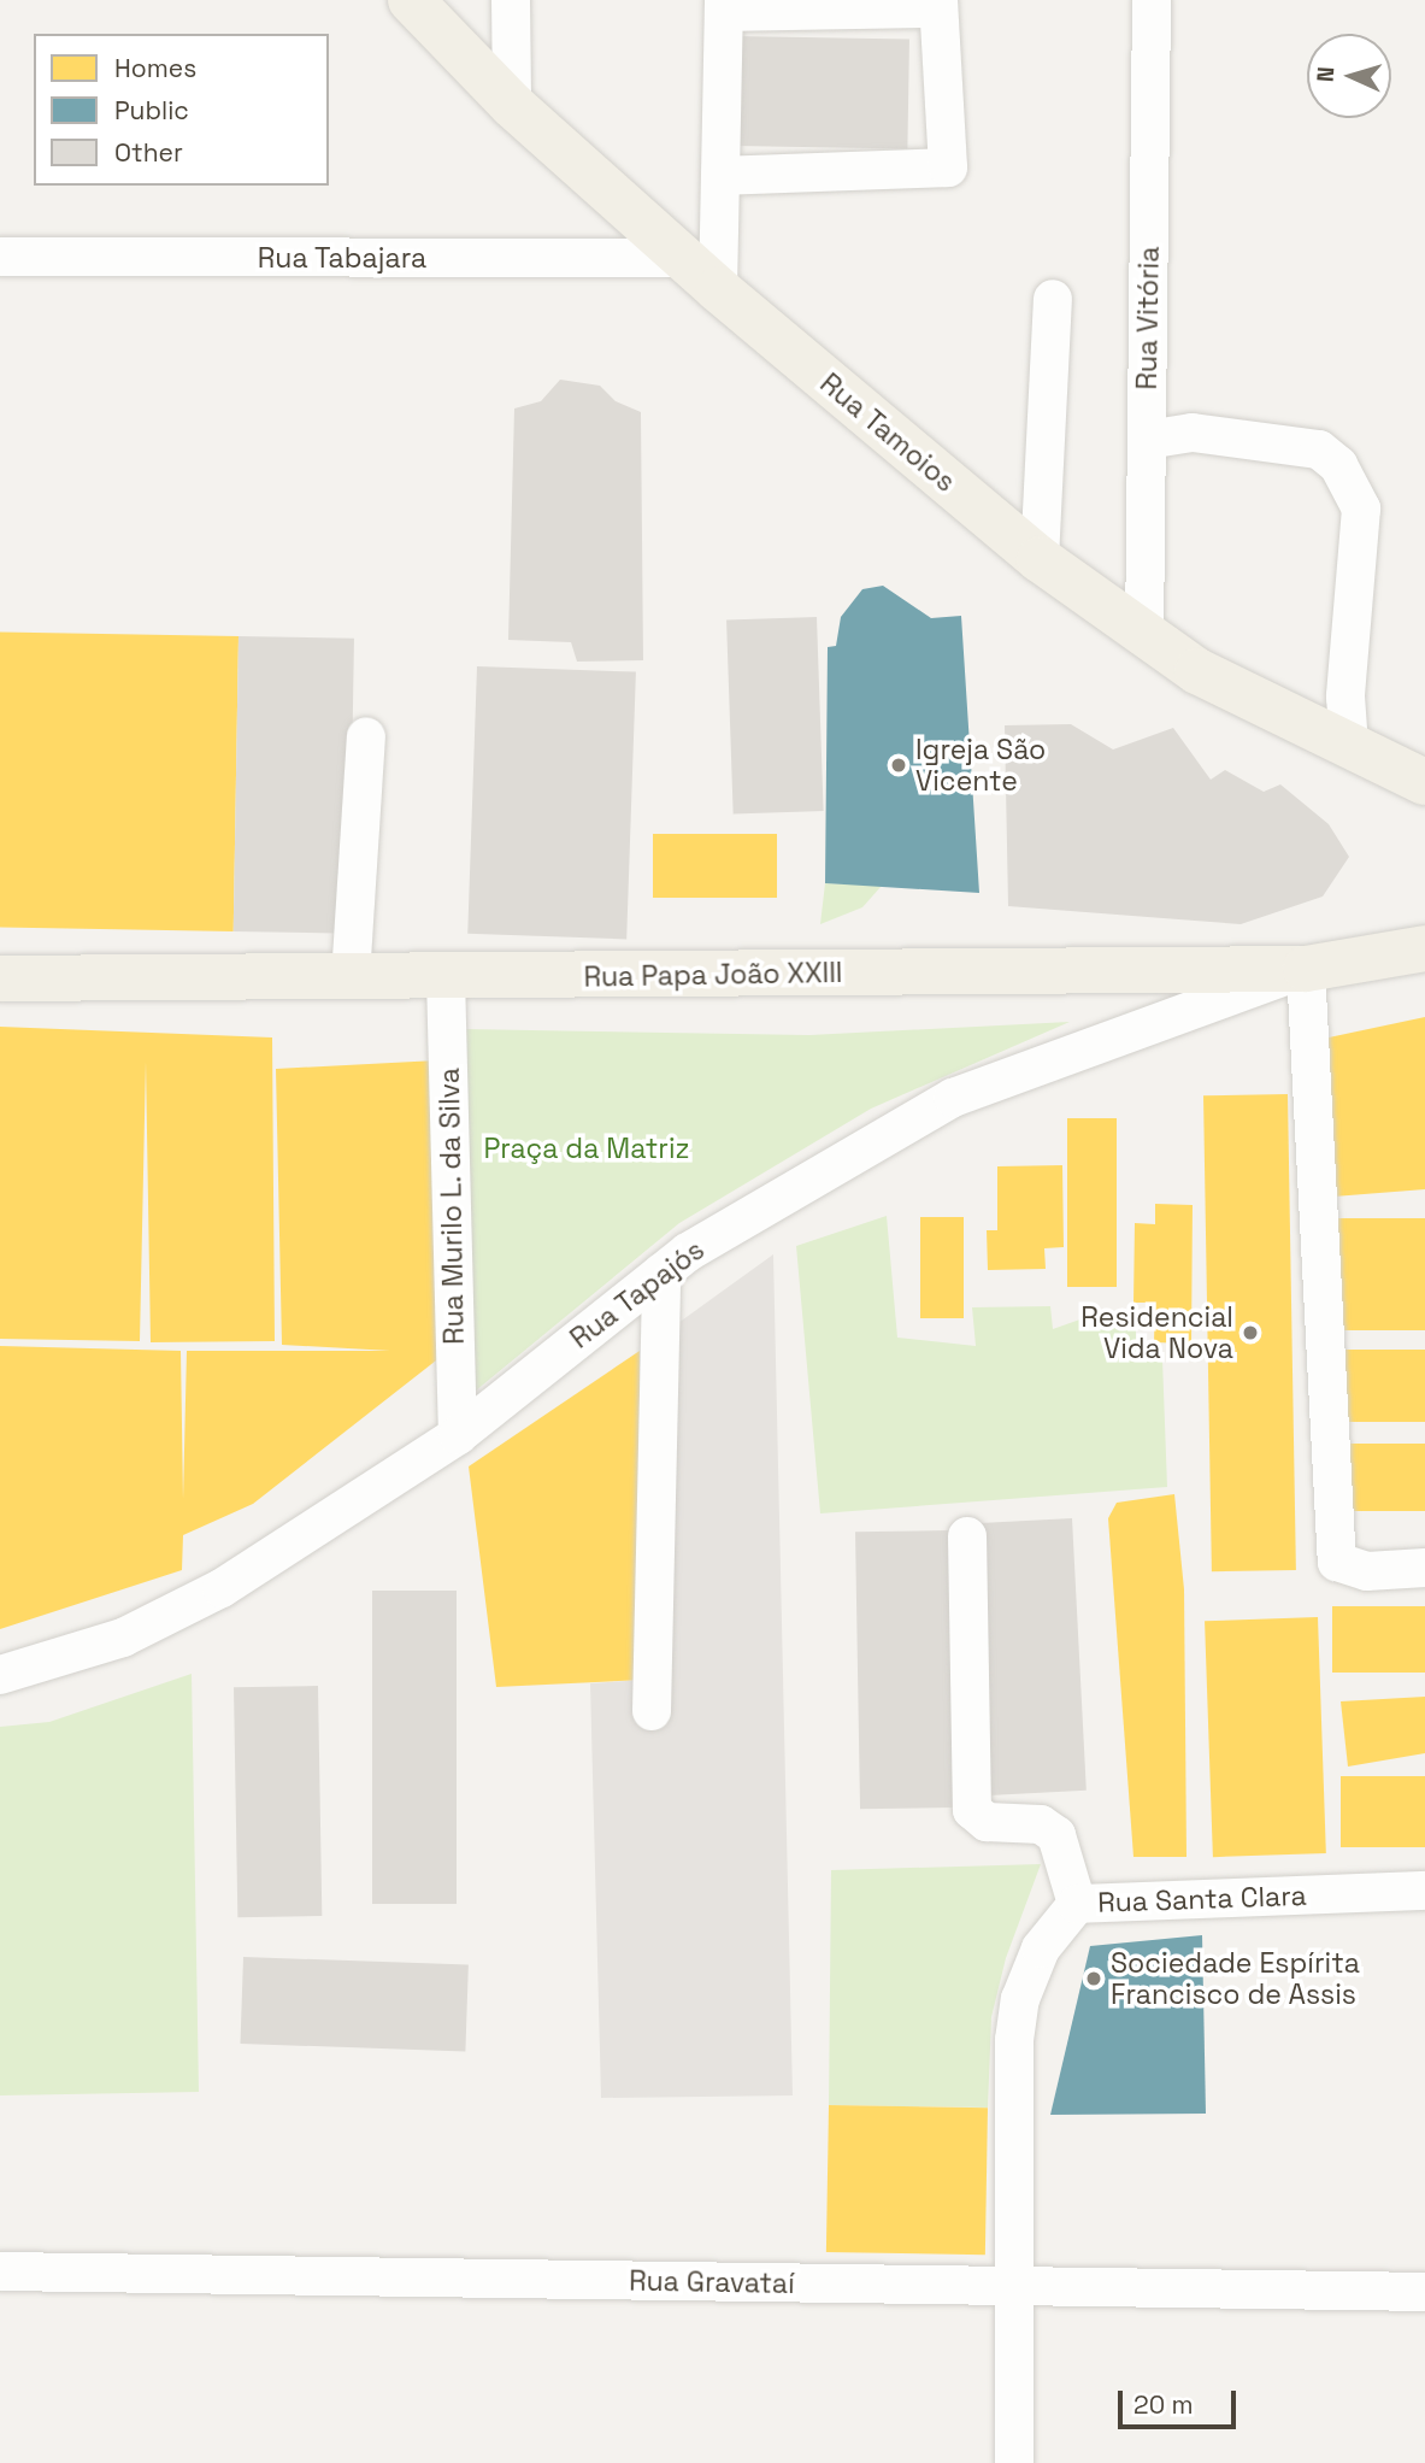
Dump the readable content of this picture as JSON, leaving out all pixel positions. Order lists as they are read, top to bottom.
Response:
{
  "streets": {
    "main road": ["Rua Tamoios", "Rua Papa João XXIII"],
    "street": [
      "Rua Tabajara",
      "Rua Vitória",
      "Rua Murilo L. da Silva",
      "Rua Tapajós",
      "Rua Santa Clara",
      "Rua Gravataí"
    ]
  },
  "crossings": [
    ["Rua Tabajara", "Rua Tamoios"],
    ["Rua Vitória", "Rua Tamoios"],
    ["Rua Papa João XXIII", "Rua Murilo L. da Silva"],
    ["Rua Papa João XXIII", "Rua Tapajós"],
    ["Rua Murilo L. da Silva", "Rua Tapajós"],
    ["Rua Santa Clara", "Rua Gravataí"]
  ],
  "parks": ["Praça da Matriz"],
  "places": ["Igreja São Vicente", "Residencial Vida Nova", "Sociedade Espírita Francisco de Assis"],
  "legend": ["Homes", "Public", "Other"],
  "scale_bar": "20 m",
  "north": "left"
}
